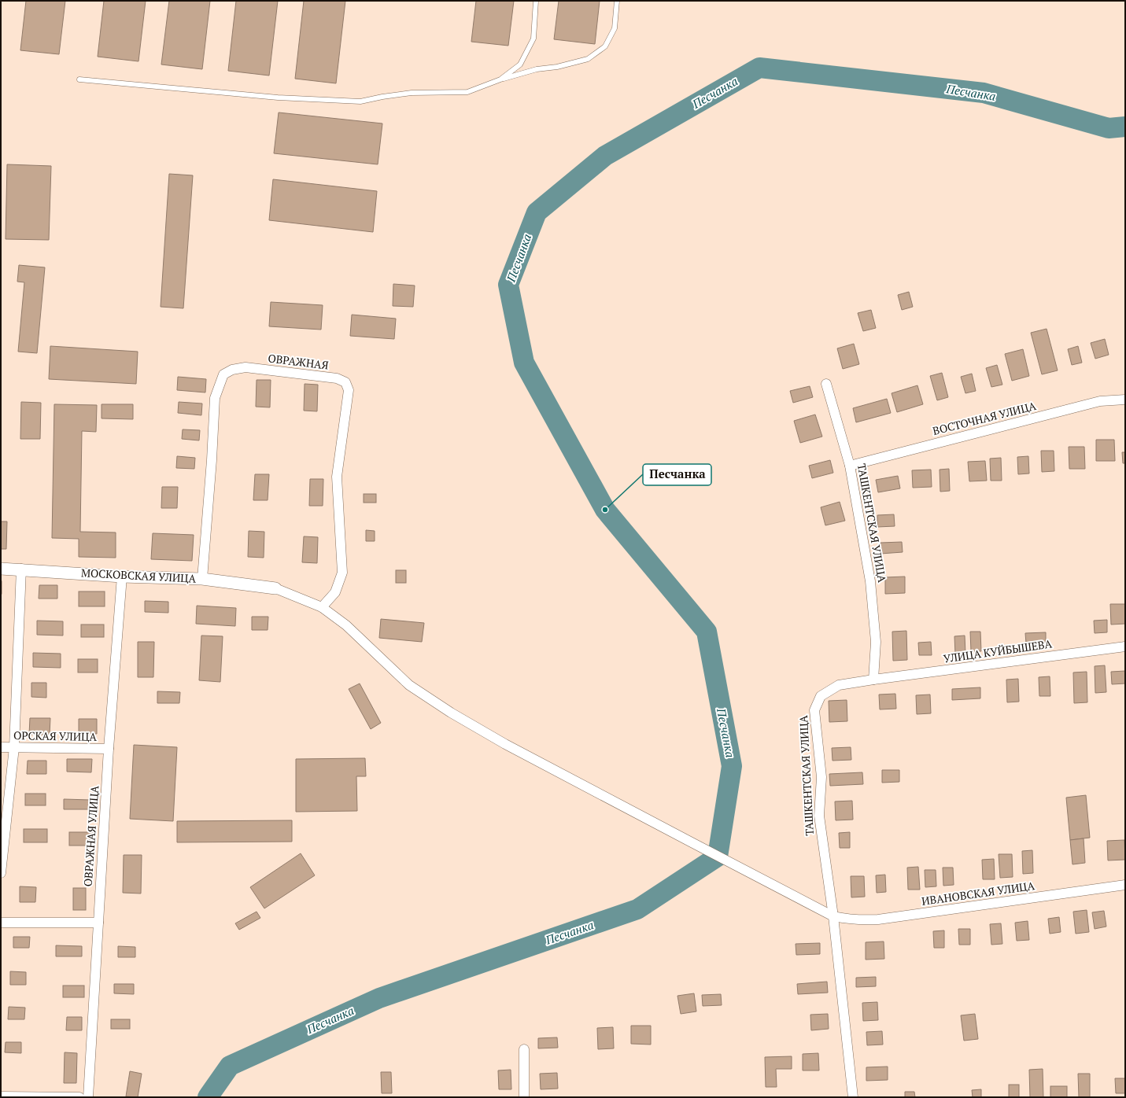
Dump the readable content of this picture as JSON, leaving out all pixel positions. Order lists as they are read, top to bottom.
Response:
{
  "streets": {
    "street": [
      "ОВРАЖНАЯ",
      "ВОСТОЧНАЯ УЛИЦА",
      "ТАШКЕНТСКАЯ УЛИЦА",
      "МОСКОВСКАЯ УЛИЦА",
      "УЛИЦА КУЙБЫШЕВА",
      "ОРСКАЯ УЛИЦА",
      "ОВРАЖНАЯ УЛИЦА",
      "ИВАНОВСКАЯ УЛИЦА"
    ]
  },
  "crossings": [
    ["ОВРАЖНАЯ", "МОСКОВСКАЯ УЛИЦА"],
    ["ОВРАЖНАЯ", "ИВАНОВСКАЯ УЛИЦА"],
    ["ВОСТОЧНАЯ УЛИЦА", "ТАШКЕНТСКАЯ УЛИЦА"],
    ["ТАШКЕНТСКАЯ УЛИЦА", "УЛИЦА КУЙБЫШЕВА"],
    ["ТАШКЕНТСКАЯ УЛИЦА", "ИВАНОВСКАЯ УЛИЦА"],
    ["МОСКОВСКАЯ УЛИЦА", "ОВРАЖНАЯ УЛИЦА"],
    ["МОСКОВСКАЯ УЛИЦА", "ИВАНОВСКАЯ УЛИЦА"],
    ["ОРСКАЯ УЛИЦА", "ОВРАЖНАЯ УЛИЦА"]
  ],
  "water": ["Песчанка"],
  "places": ["Песчанка"]
}
